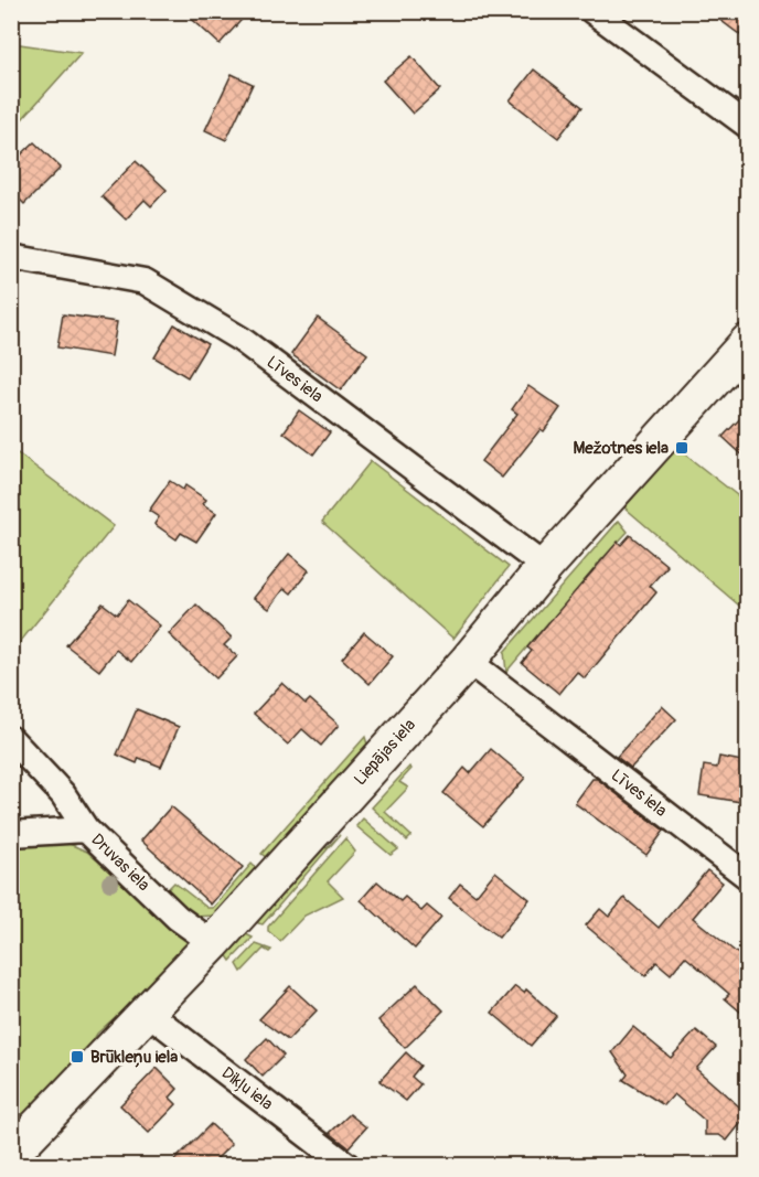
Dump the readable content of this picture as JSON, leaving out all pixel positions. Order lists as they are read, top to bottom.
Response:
{
  "streets": {
    "street": [
      "Līves iela",
      "Liepājas iela",
      "Druvas iela",
      "Dikļu iela"
    ]
  },
  "crossings": [
    ["Līves iela", "Liepājas iela"],
    ["Liepājas iela", "Druvas iela"],
    ["Liepājas iela", "Dikļu iela"]
  ],
  "places": {
    "transit": ["Mežotnes iela", "Brūkleņu iela"]
  }
}
